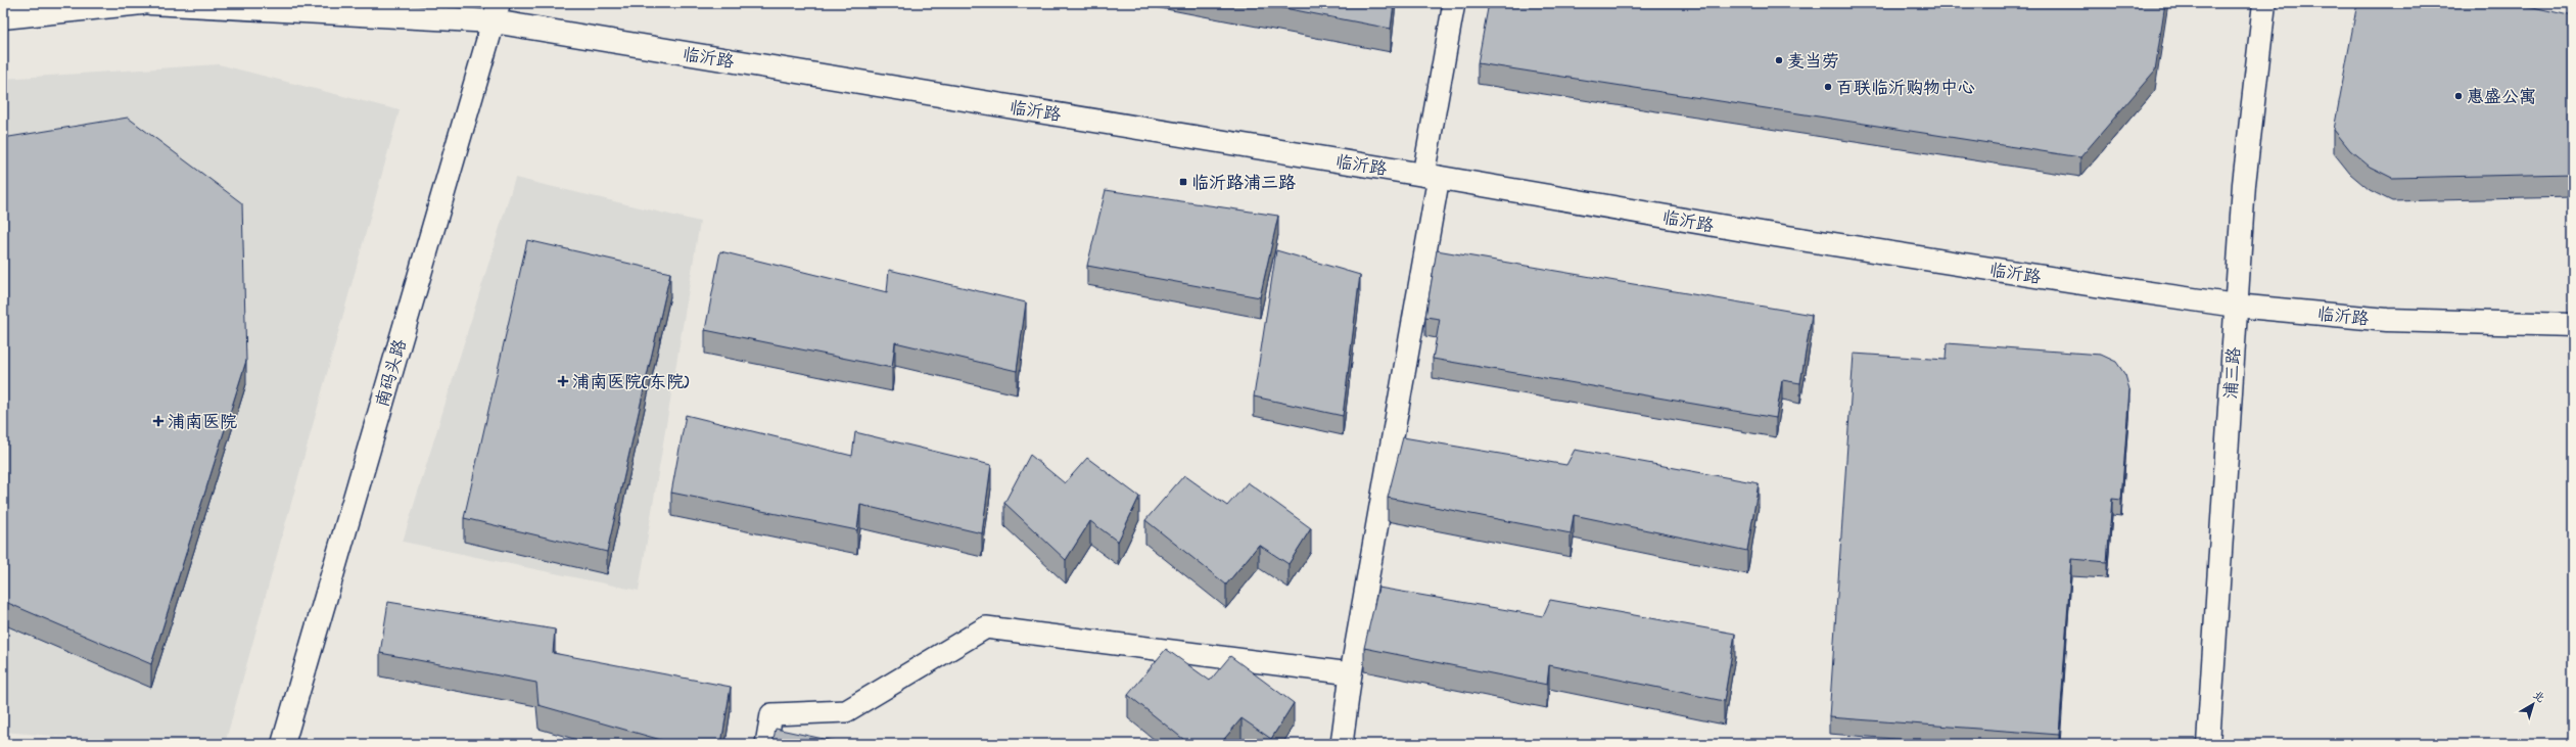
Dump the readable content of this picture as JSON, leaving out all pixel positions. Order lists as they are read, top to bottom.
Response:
{
  "streets": {
    "street": ["临沂路", "南码头路", "浦三路"]
  },
  "crossings": [
    ["临沂路", "南码头路"],
    ["临沂路", "浦三路"]
  ],
  "places": {
    "other": ["麦当劳", "百联临沂购物中心", "惠盛公寓"],
    "transit": ["临沂路浦三路"],
    "health": ["浦南医院(东院)", "浦南医院"]
  },
  "north": "top right"
}
